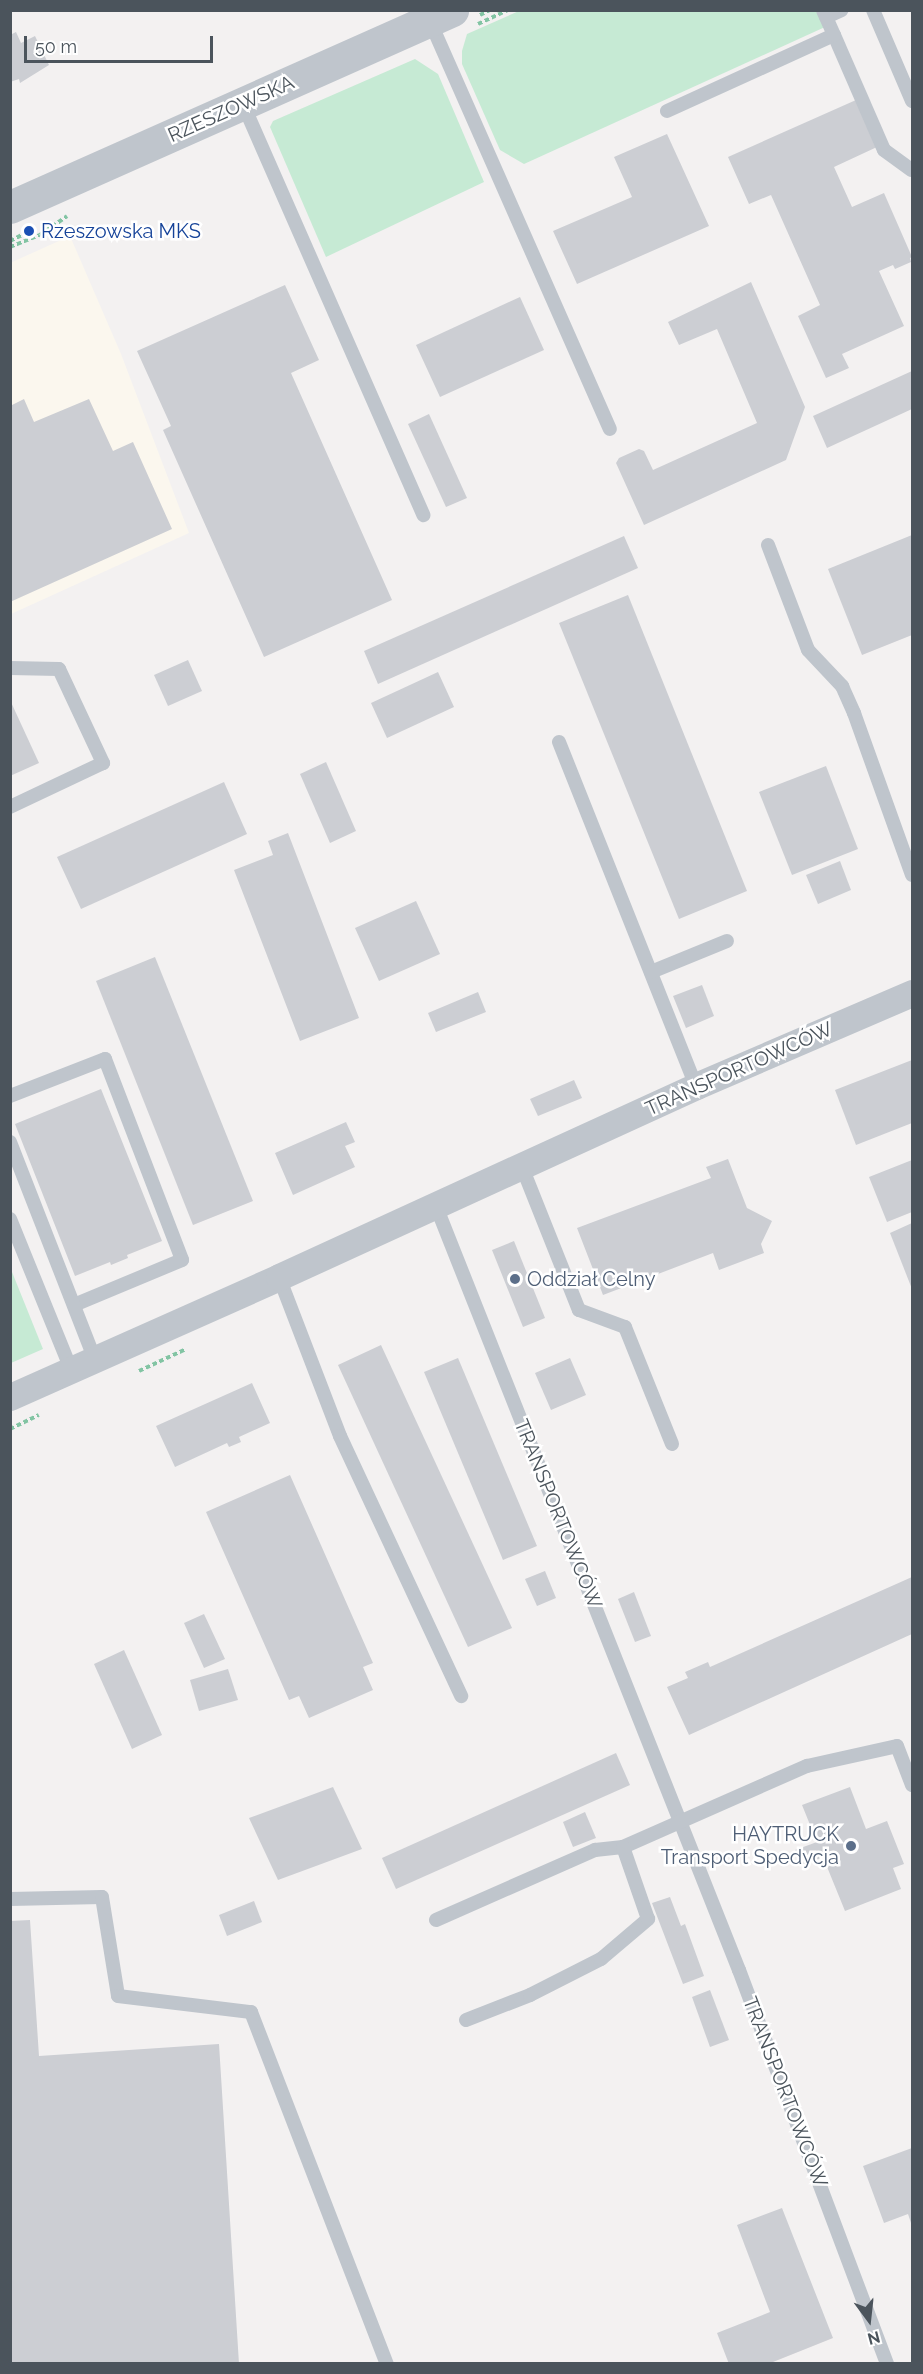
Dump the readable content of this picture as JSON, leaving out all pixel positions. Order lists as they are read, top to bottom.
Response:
{
  "streets": {
    "street": ["RZESZOWSKA", "TRANSPORTOWCÓW"]
  },
  "places": ["Rzeszowska MKS", "Oddział Celny", "HAYTRUCK Transport Spedycja"],
  "scale_bar": "50 m",
  "north": "bottom"
}
